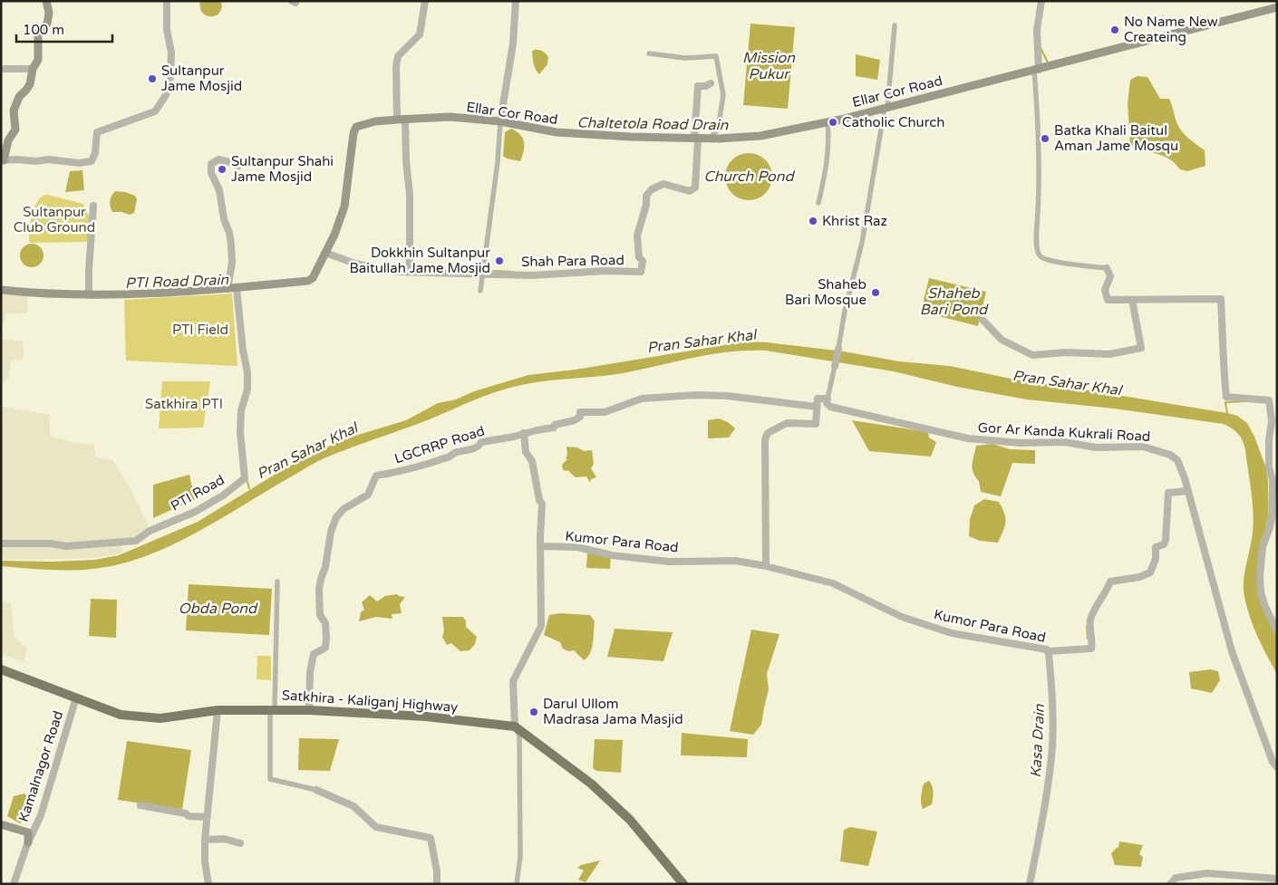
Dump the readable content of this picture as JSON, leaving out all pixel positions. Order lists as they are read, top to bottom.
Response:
{
  "streets": {
    "highway": ["Satkhira - Kaliganj Highway"],
    "main road": ["Ellar Cor Road", "Kamalnagor Road"],
    "street": [
      "Shah Para Road",
      "Gor Ar Kanda Kukrali Road",
      "LGCRRP Road",
      "PTI Road",
      "Kumor Para Road"
    ]
  },
  "crossings": [
    ["Ellar Cor Road", "Shah Para Road"],
    ["LGCRRP Road", "Satkhira - Kaliganj Highway"],
    ["Satkhira - Kaliganj Highway", "Kamalnagor Road"]
  ],
  "water": [
    "Mission Pukur",
    "Chaltetola Road Drain",
    "Church Pond",
    "PTI Road Drain",
    "Shaheb Bari Pond",
    "Pran Sahar Khal",
    "Obda Pond",
    "Kasa Drain"
  ],
  "parks": ["Sultanpur Club Ground", "PTI Field", "Satkhira PTI"],
  "places": [
    "No Name New Createing",
    "Sultanpur Jame Mosjid",
    "Catholic Church",
    "Batka Khali Baitul Aman Jame Mosqu",
    "Sultanpur Shahi Jame Mosjid",
    "Khrist Raz",
    "Dokkhin Sultanpur Baitullah Jame Mosjid",
    "Shaheb Bari Mosque",
    "Darul Ullom Madrasa Jama Masjid"
  ],
  "scale_bar": "100 m"
}
